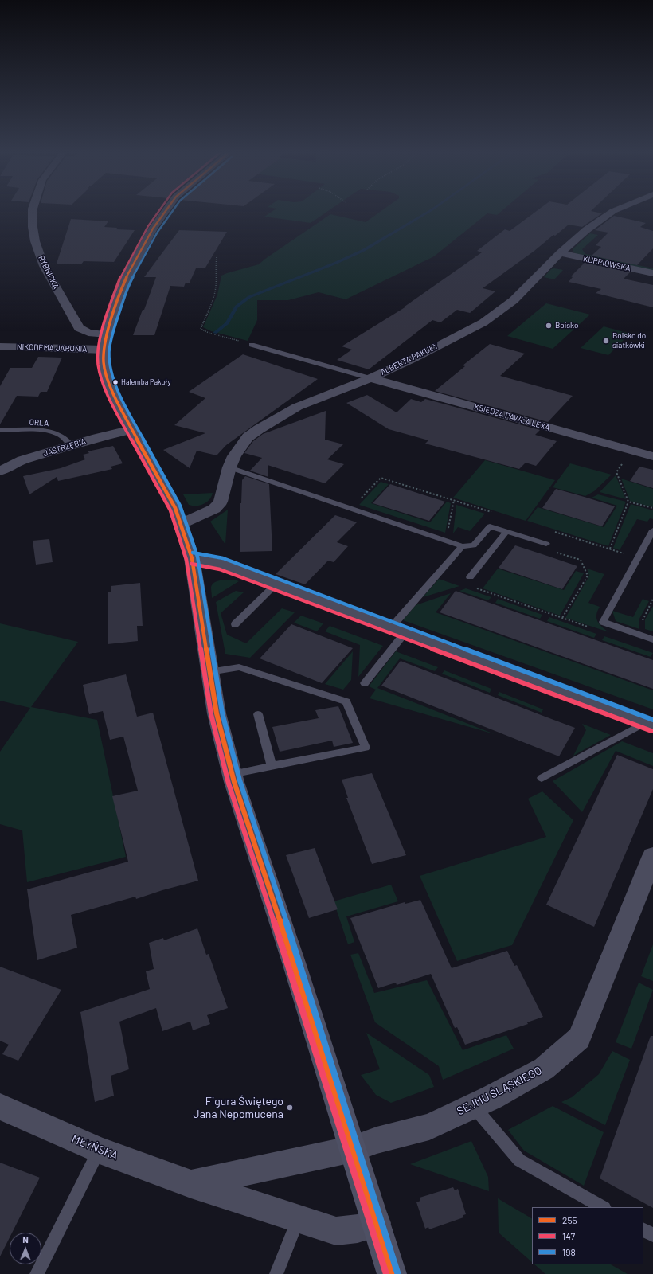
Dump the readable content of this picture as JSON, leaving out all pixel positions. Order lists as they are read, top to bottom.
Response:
{
  "streets": {
    "street": [
      "KURPIOWSKA",
      "RYBNICKA",
      "NIKODEMA JARONIA",
      "ALBERTA PAKUŁY",
      "KSIĘDZA PAWŁA LEXA",
      "JASTRZĘBIA",
      "SEJMU ŚLĄSKIEGO",
      "MŁYŃSKA"
    ],
    "lane": ["ORLA"]
  },
  "crossings": [
    ["KURPIOWSKA", "ALBERTA PAKUŁY"],
    ["ALBERTA PAKUŁY", "KSIĘDZA PAWŁA LEXA"],
    ["ORLA", "JASTRZĘBIA"]
  ],
  "places": [
    "Boisko",
    "Boisko do siatkówki",
    "Halemba Pakuły",
    "Figura Świętego Jana Nepomucena"
  ],
  "lines": ["transit line 255", "transit line 147", "transit line 198"],
  "legend": ["255", "147", "198"],
  "north": "top"
}
